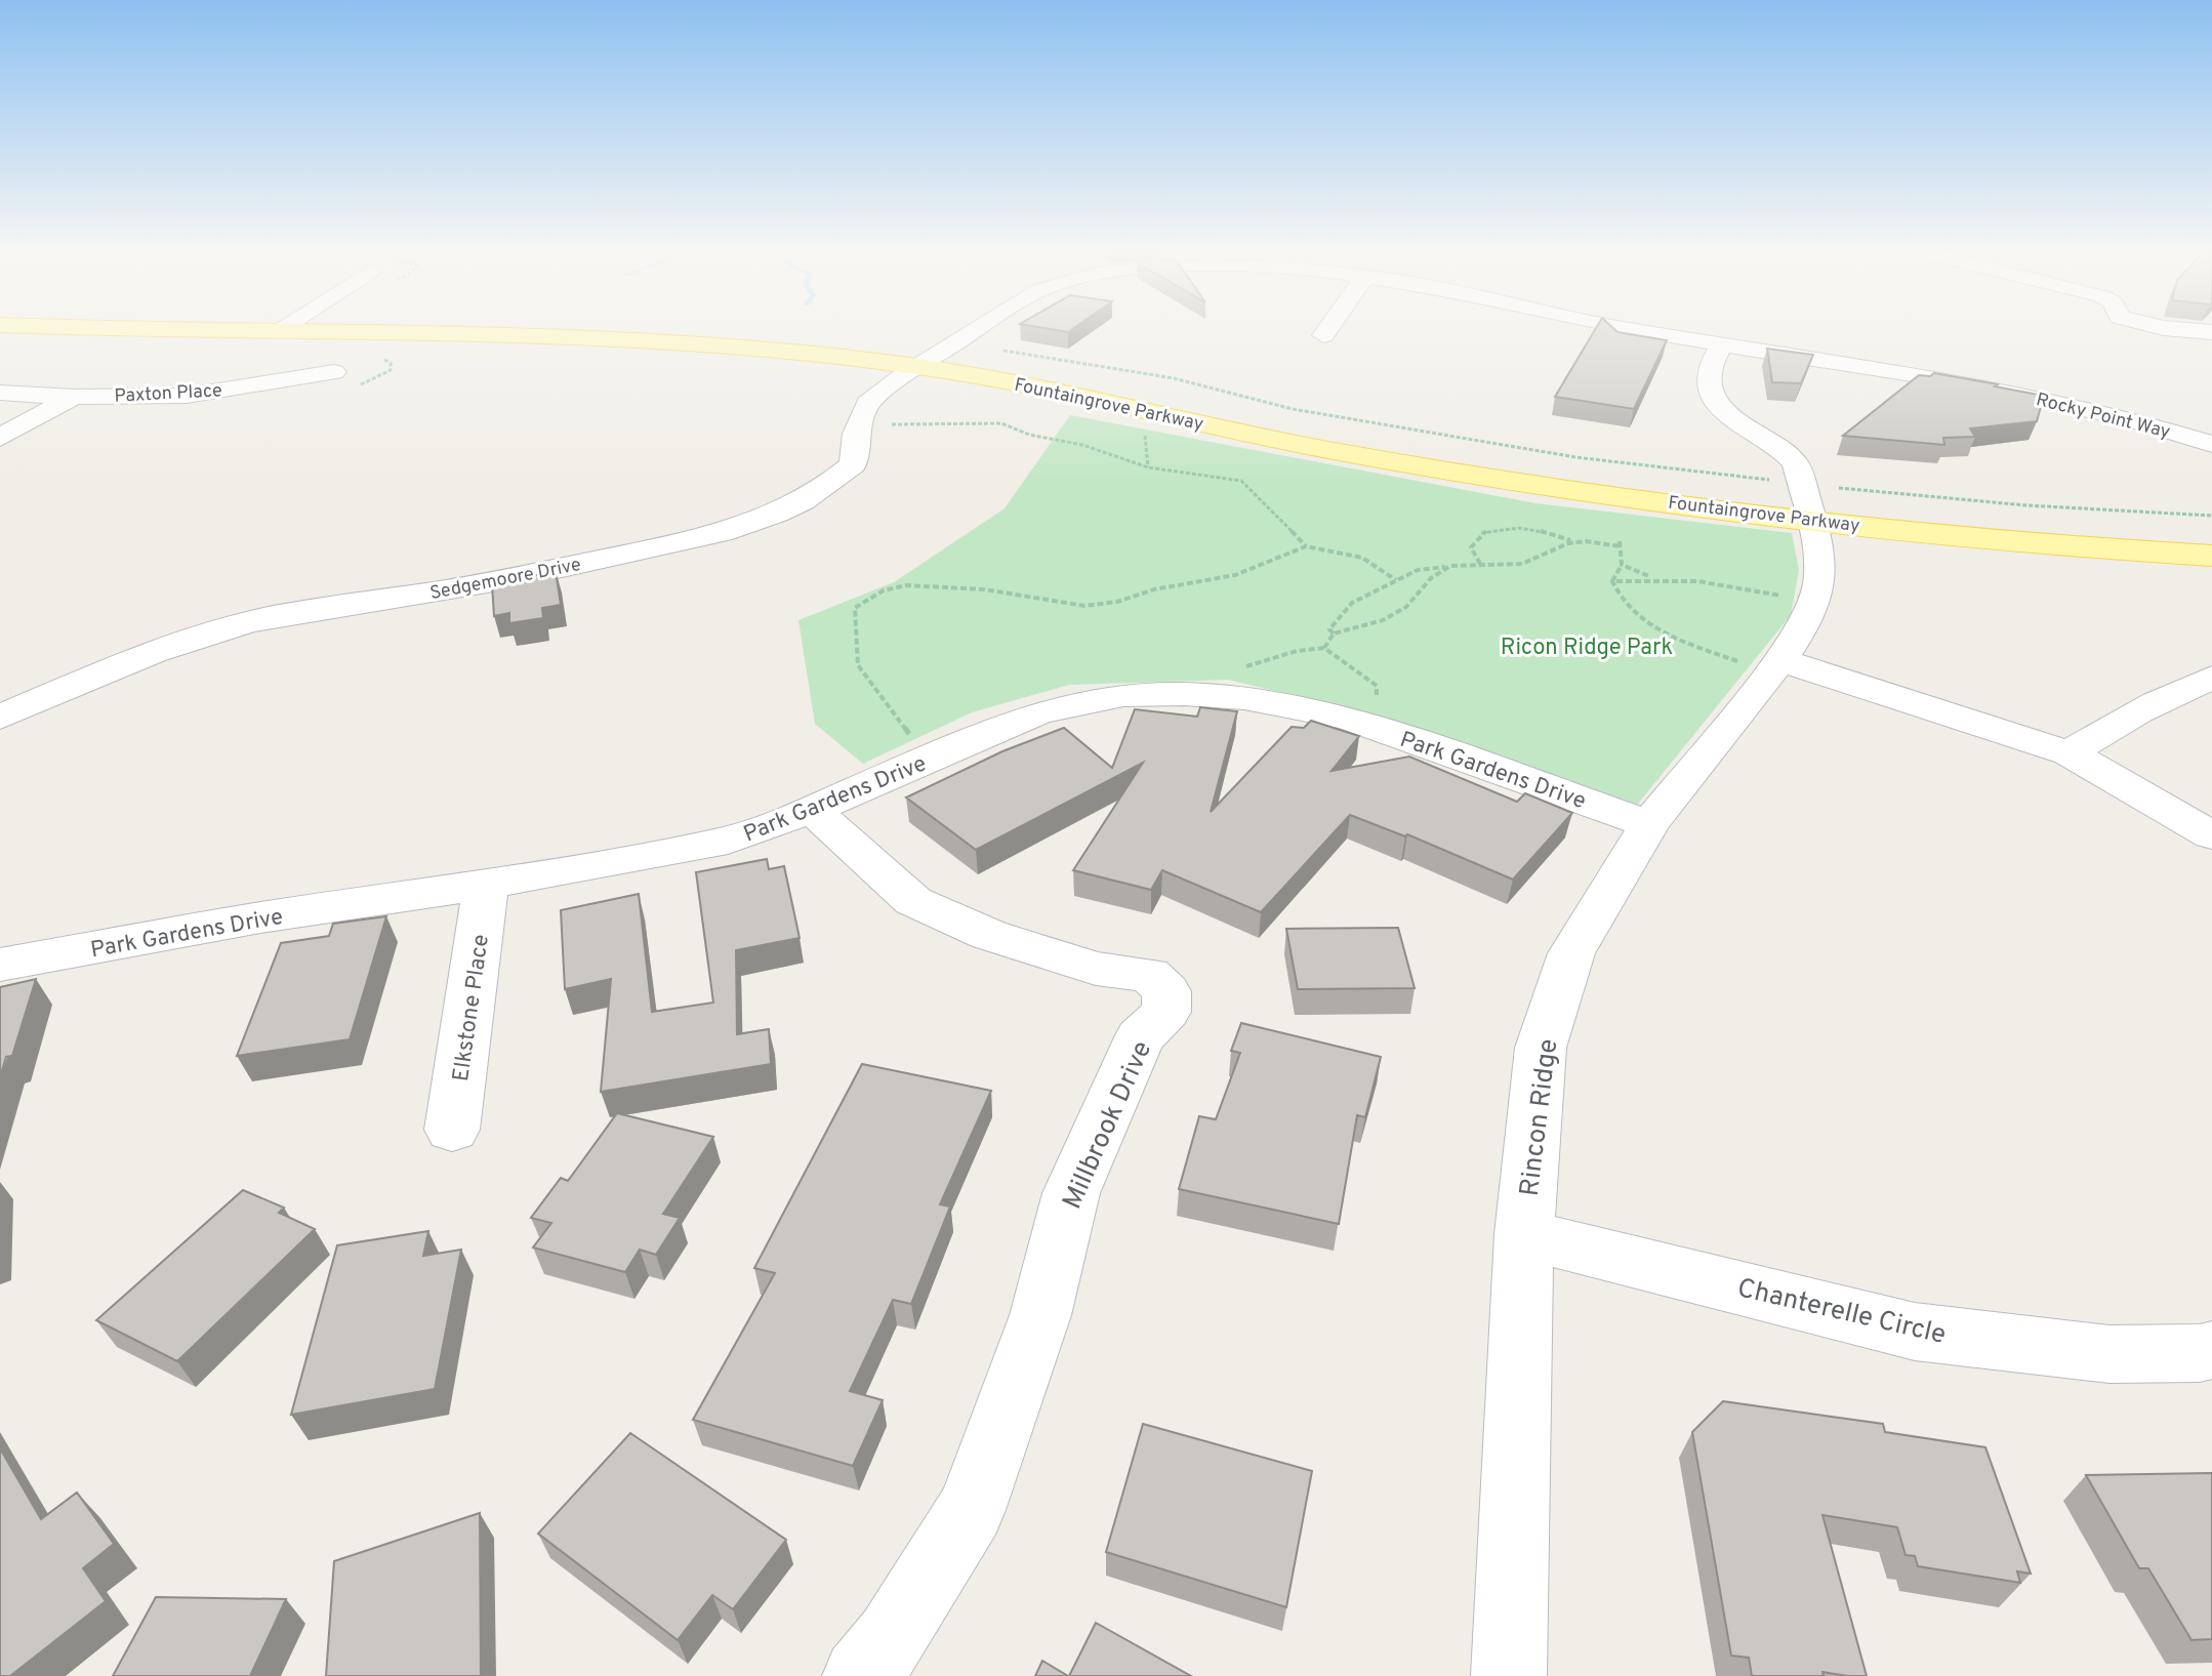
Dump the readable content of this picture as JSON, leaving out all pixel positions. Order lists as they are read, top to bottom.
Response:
{
  "streets": {
    "main road": ["Fountaingrove Parkway"],
    "street": [
      "Paxton Place",
      "Rocky Point Way",
      "Sedgemoore Drive",
      "Park Gardens Drive",
      "Elkstone Place",
      "Rincon Ridge",
      "Millbrook Drive",
      "Chanterelle Circle"
    ]
  },
  "crossings": [
    ["Fountaingrove Parkway", "Rocky Point Way"],
    ["Fountaingrove Parkway", "Sedgemoore Drive"],
    ["Fountaingrove Parkway", "Rincon Ridge"],
    ["Rocky Point Way", "Sedgemoore Drive"],
    ["Rocky Point Way", "Rincon Ridge"],
    ["Park Gardens Drive", "Elkstone Place"],
    ["Park Gardens Drive", "Rincon Ridge"],
    ["Park Gardens Drive", "Millbrook Drive"],
    ["Rincon Ridge", "Chanterelle Circle"]
  ],
  "parks": ["Ricon Ridge Park"]
}
